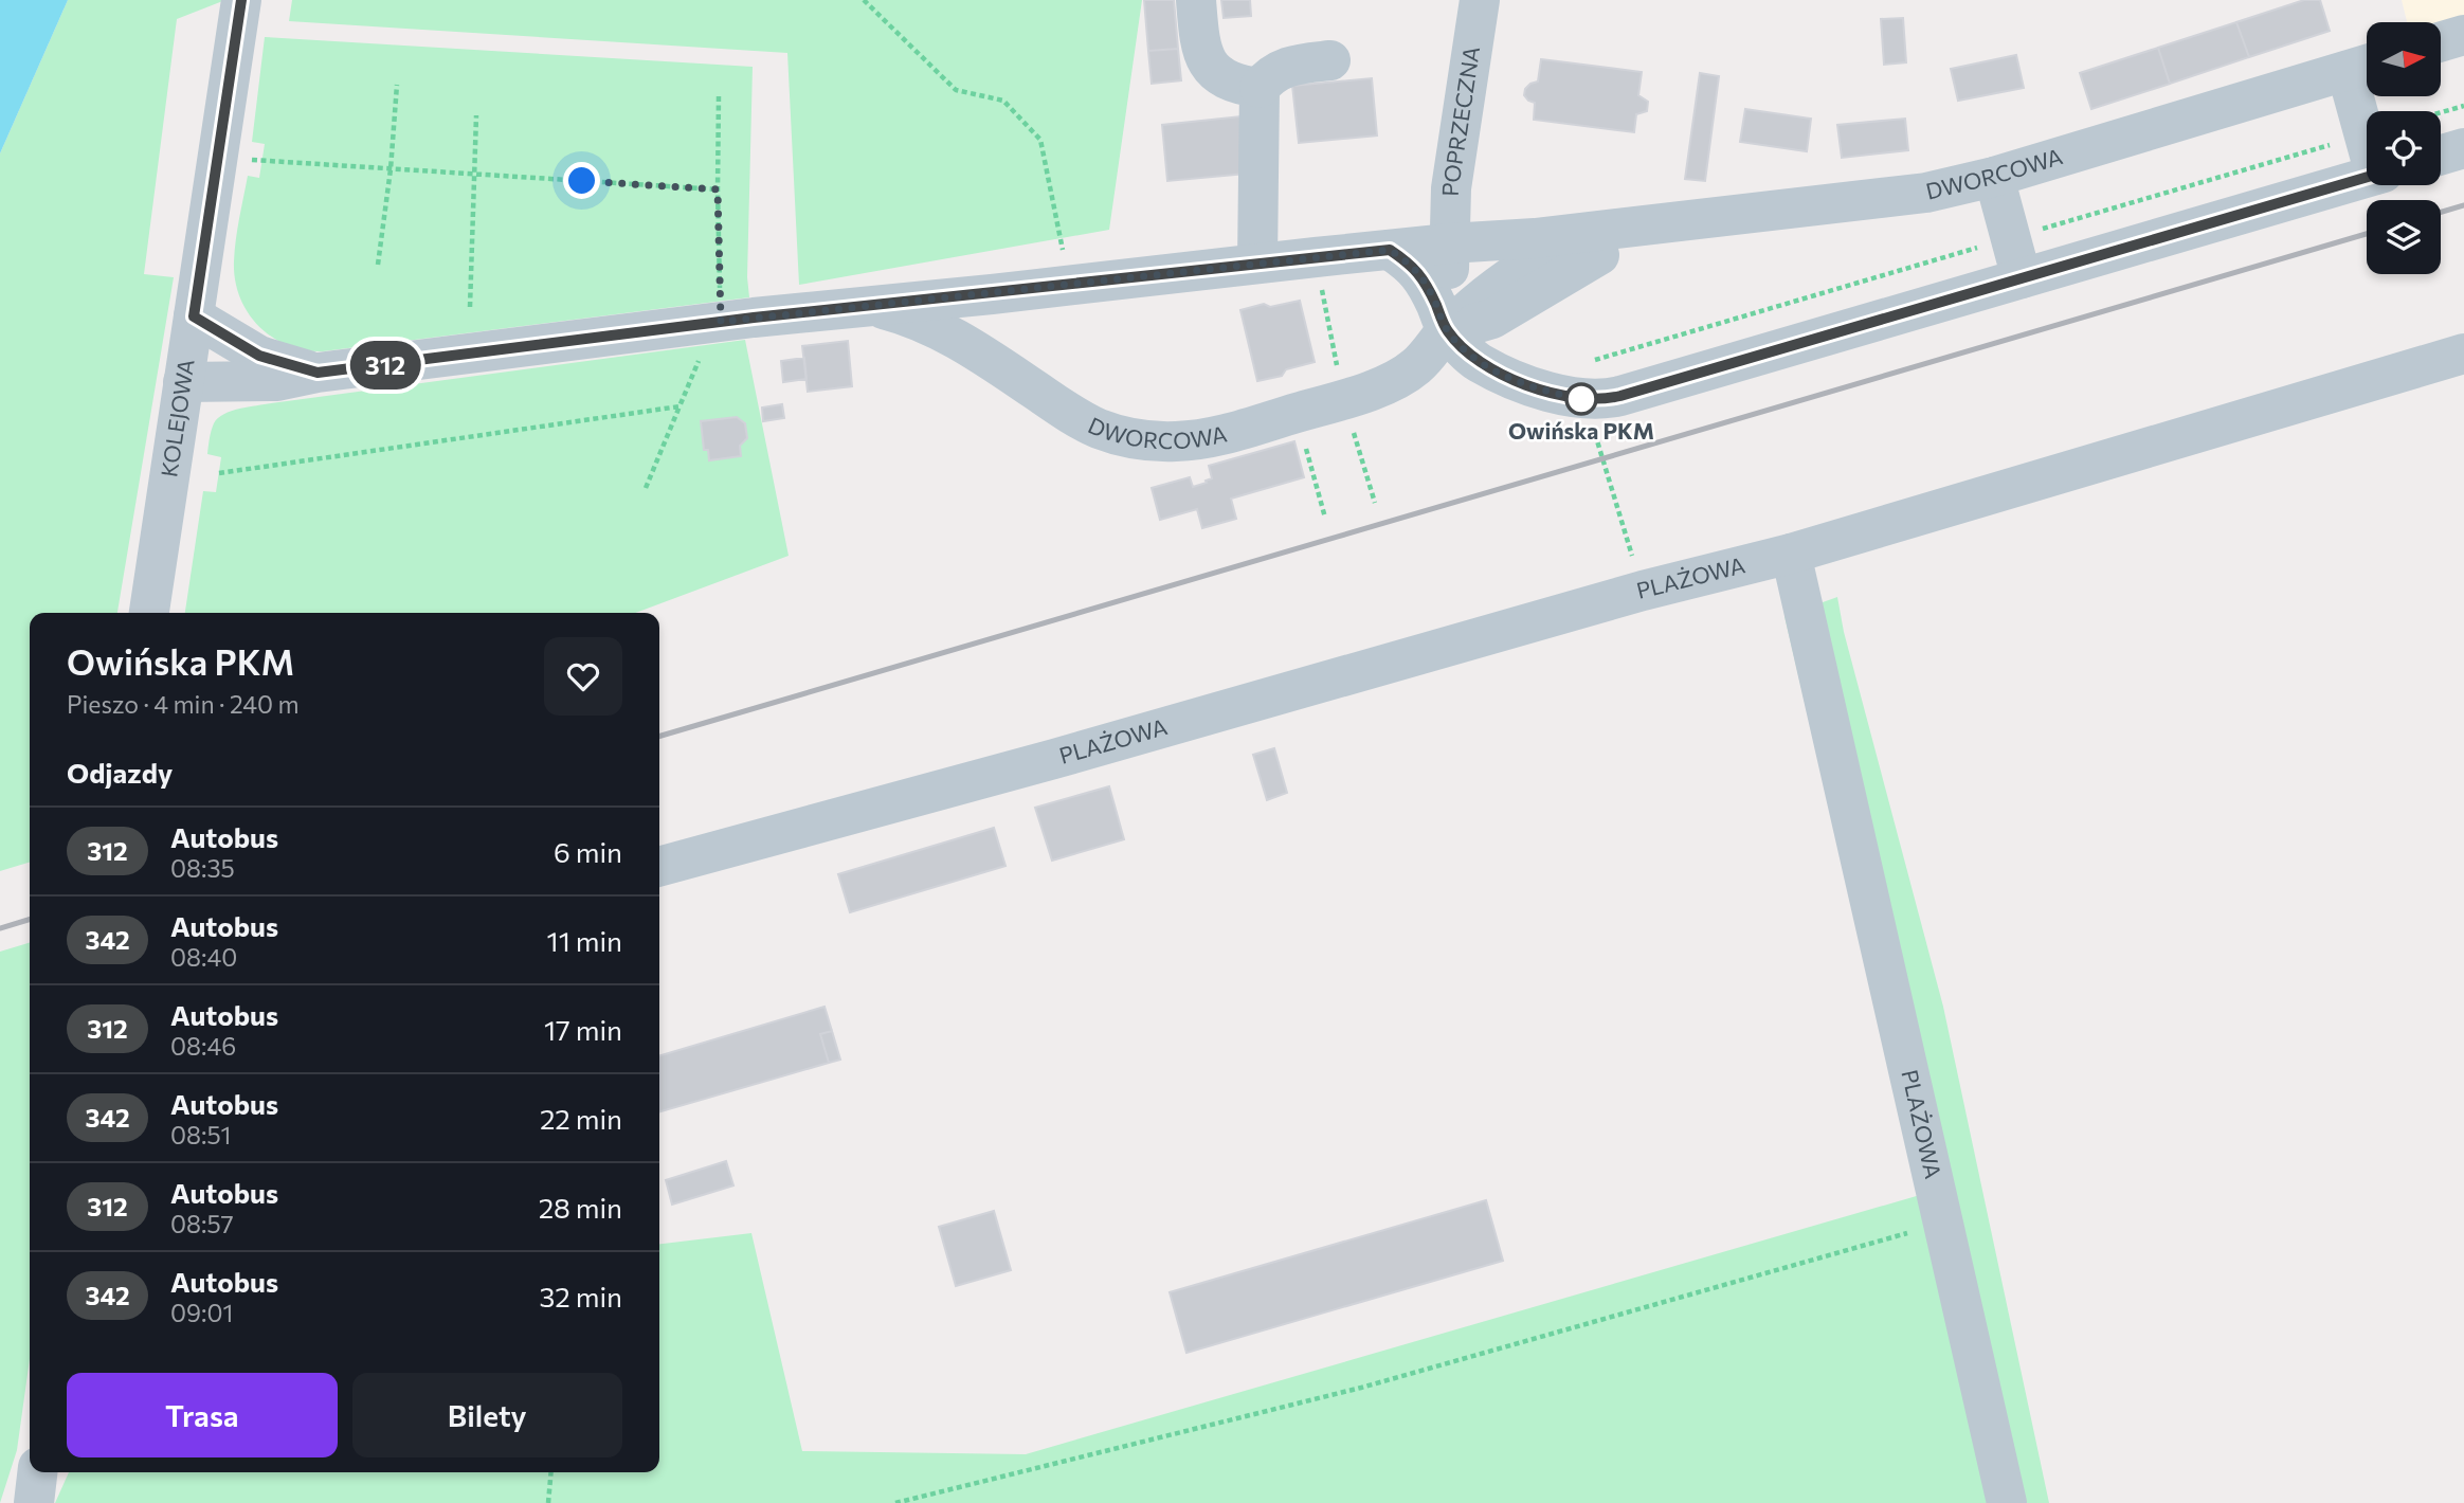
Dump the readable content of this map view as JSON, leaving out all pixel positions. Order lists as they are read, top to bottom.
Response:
{
  "streets": {
    "street": [
      "POPRZECZNA",
      "DWORCOWA",
      "KOLEJOWA",
      "PLAŻOWA"
    ]
  },
  "crossings": [
    ["POPRZECZNA", "DWORCOWA"],
    ["DWORCOWA", "KOLEJOWA"]
  ],
  "places": ["Owińska PKM"],
  "lines": ["bus line 312"],
  "north": "right",
  "page": {
    "on_map": "312",
    "heading": [
      ["Owińska PKM", "Pieszo · 4 min · 240 m"],
      "Odjazdy"
    ],
    "list": [
      {
        "mark": "312",
        "name": "Autobus",
        "note": "08:35",
        "value": "6 min"
      },
      {
        "mark": "342",
        "name": "Autobus",
        "note": "08:40",
        "value": "11 min"
      },
      {
        "mark": "312",
        "name": "Autobus",
        "note": "08:46",
        "value": "17 min"
      },
      {
        "mark": "342",
        "name": "Autobus",
        "note": "08:51",
        "value": "22 min"
      },
      {
        "mark": "312",
        "name": "Autobus",
        "note": "08:57",
        "value": "28 min"
      },
      {
        "mark": "342",
        "name": "Autobus",
        "note": "09:01",
        "value": "32 min"
      }
    ],
    "buttons": ["Trasa", "Bilety"]
  }
}
